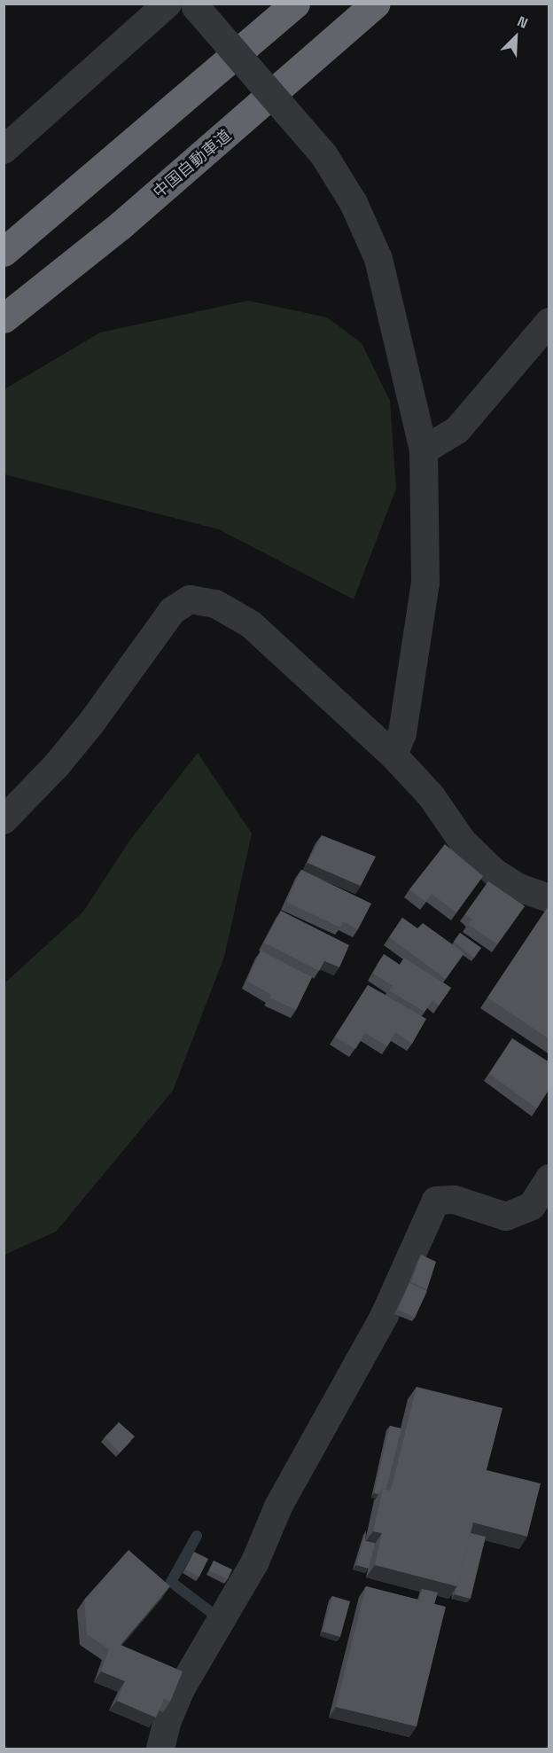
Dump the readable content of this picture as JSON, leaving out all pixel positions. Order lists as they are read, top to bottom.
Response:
{
  "streets": {
    "highway": ["中国自動車道"]
  },
  "north": "top right"
}
